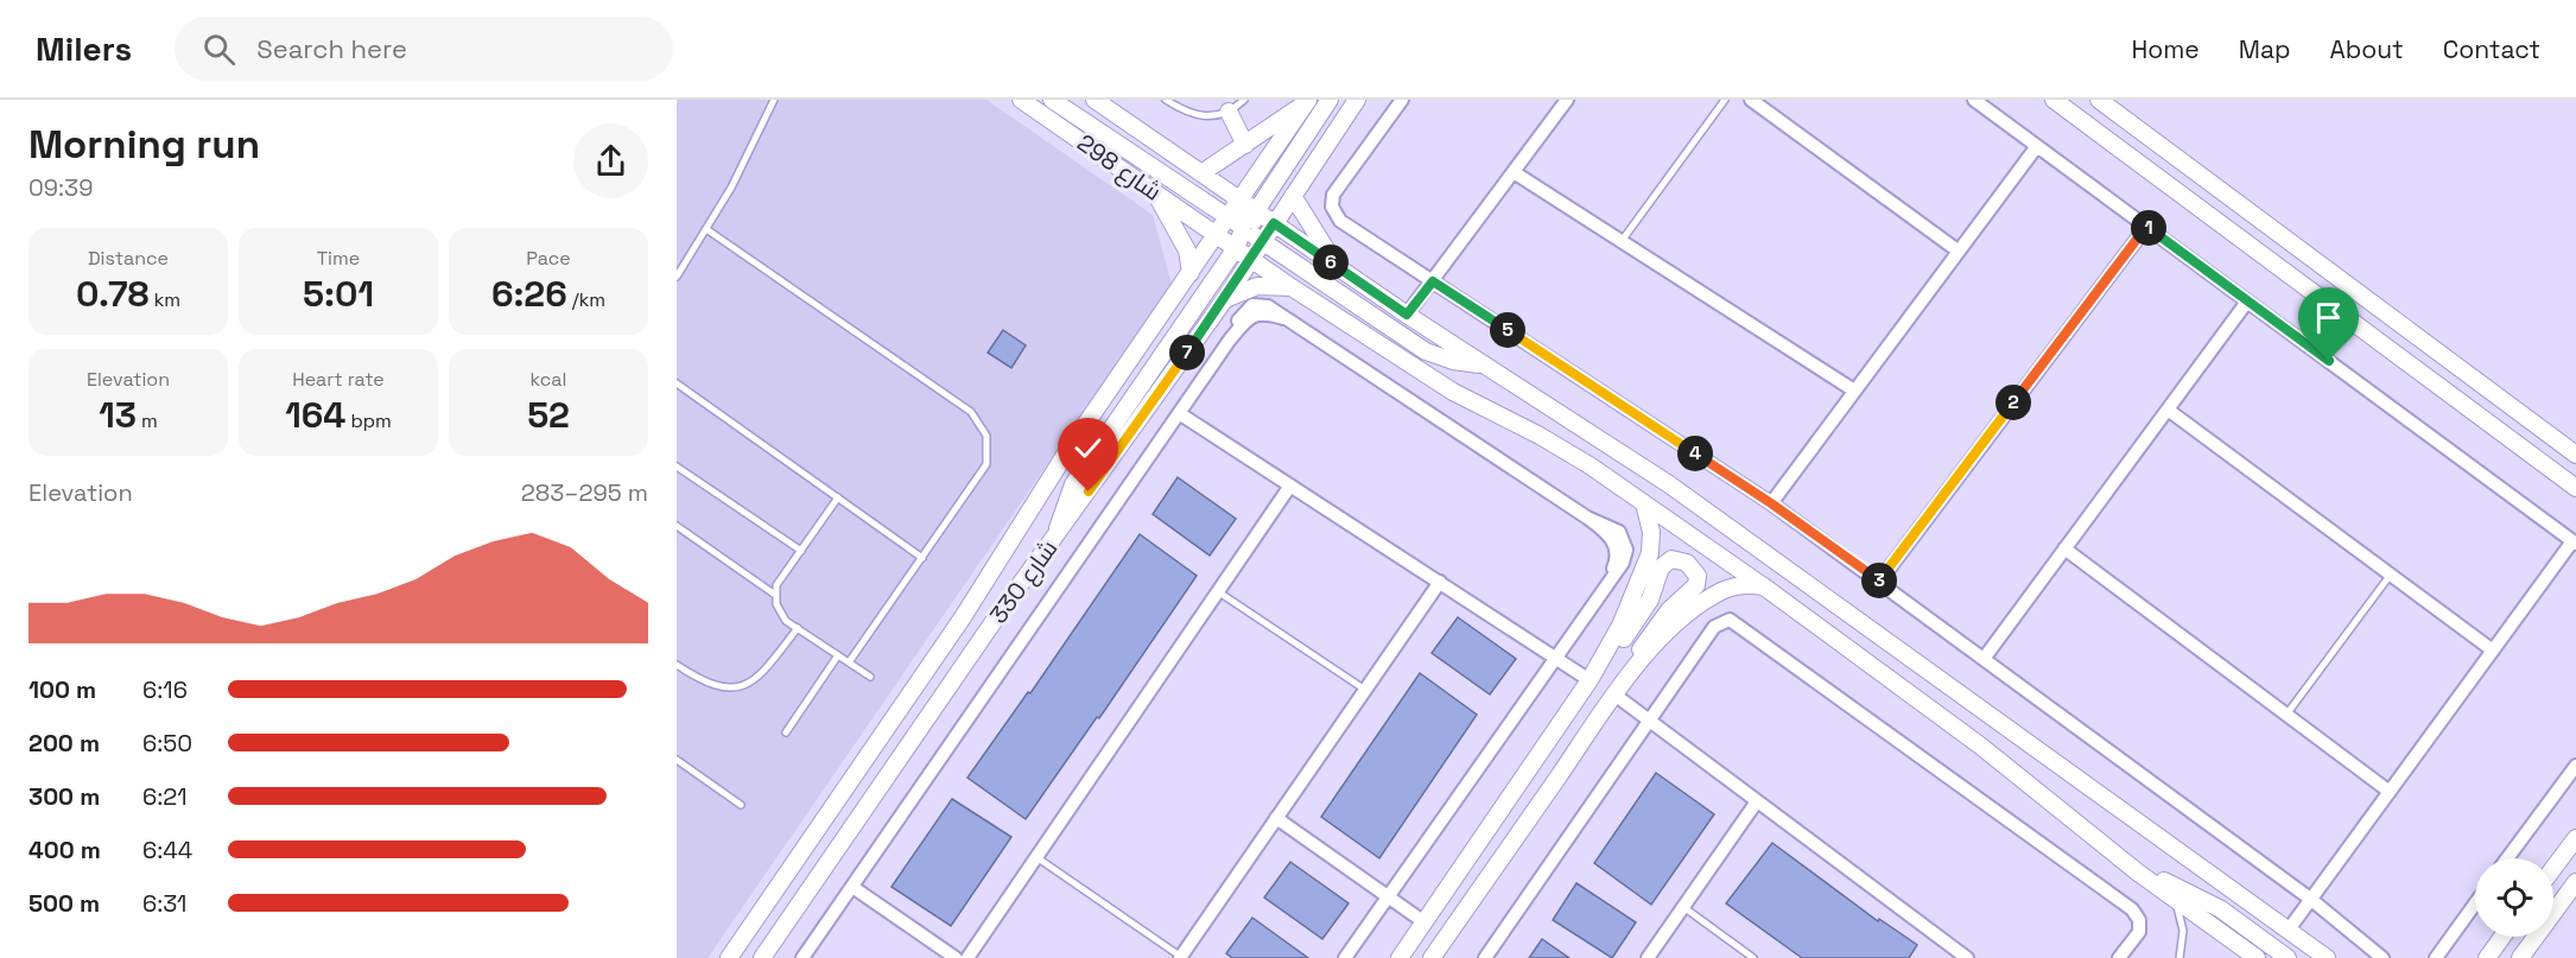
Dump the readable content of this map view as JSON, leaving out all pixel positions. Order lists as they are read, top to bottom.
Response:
{
  "streets": {
    "street": ["شارع 298", "شارع 330"]
  },
  "crossings": [
    ["شارع 298", "شارع 330"]
  ],
  "page": {
    "header": "Milers",
    "search": "Search here",
    "nav": [
      "Home",
      "Map",
      "About",
      "Contact"
    ],
    "heading": ["Morning run", "09:39"],
    "pins": [
      "1",
      "6",
      "5",
      "7",
      "2",
      "4",
      "3"
    ],
    "stats": [
      ["Distance", "0.78 km"],
      ["Time", "5:01"],
      ["Pace", "6:26 /km"],
      ["Elevation", "13 m"],
      ["Heart rate", "164 bpm"],
      ["kcal", "52"]
    ],
    "chart": ["Elevation", "283–295 m"],
    "list": [
      {
        "name": "100 m",
        "note": "6:16"
      },
      {
        "name": "200 m",
        "note": "6:50"
      },
      {
        "name": "300 m",
        "note": "6:21"
      },
      {
        "name": "400 m",
        "note": "6:44"
      },
      {
        "name": "500 m",
        "note": "6:31"
      }
    ]
  }
}
